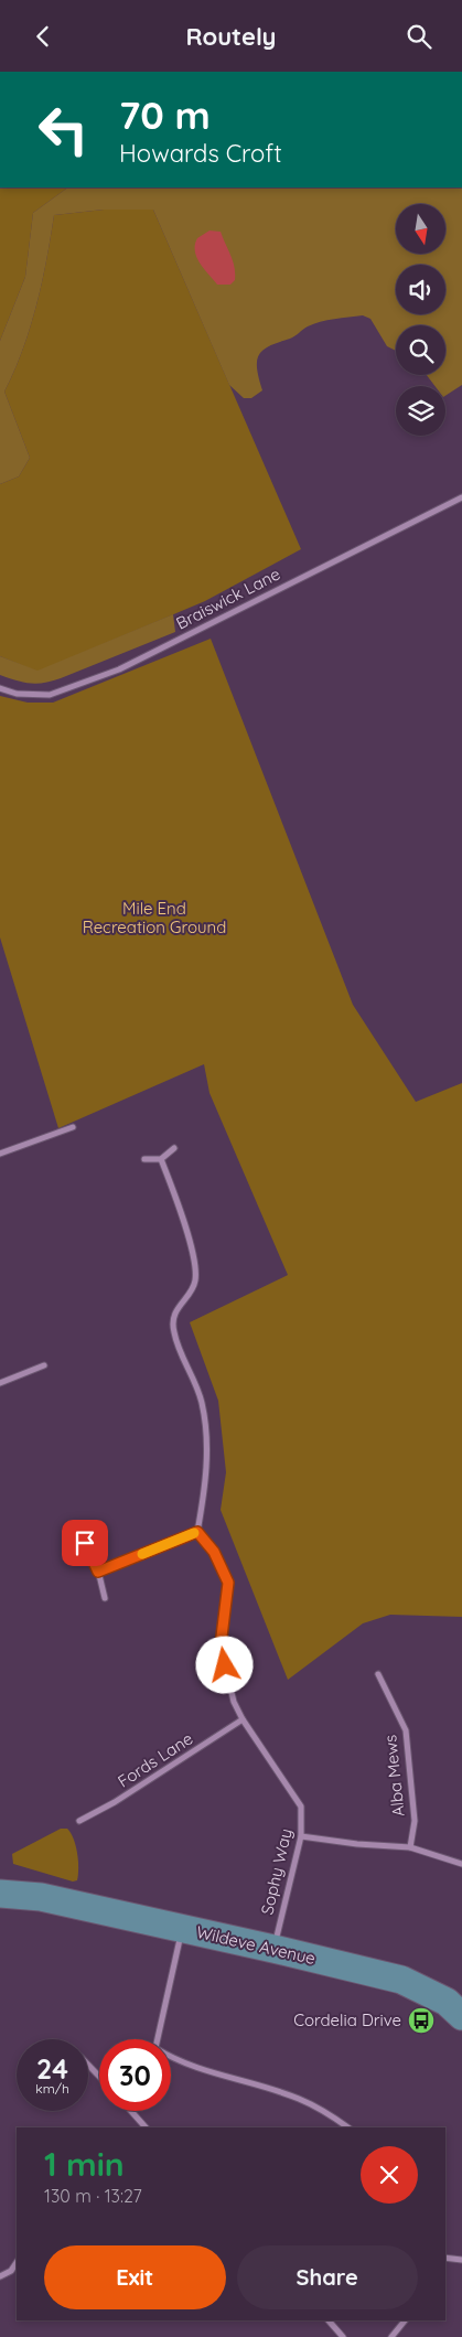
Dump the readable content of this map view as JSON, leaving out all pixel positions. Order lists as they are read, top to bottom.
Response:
{
  "streets": {
    "main road": ["Wildeve Avenue"],
    "street": [
      "Braiswick Lane",
      "Fords Lane",
      "Alba Mews",
      "Sophy Way"
    ]
  },
  "crossings": [
    ["Fords Lane", "Sophy Way"],
    ["Sophy Way", "Wildeve Avenue"]
  ],
  "parks": ["Mile End Recreation Ground"],
  "places": {
    "bus stop": ["Cordelia Drive"]
  },
  "north": "bottom",
  "page": {
    "header": "Routely",
    "turn": ["70 m", "Howards Croft"],
    "speed": "24 km/h",
    "limit": "30",
    "heading": ["1 min", "130 m · 13:27"],
    "buttons": ["Exit", "Share"]
  }
}
